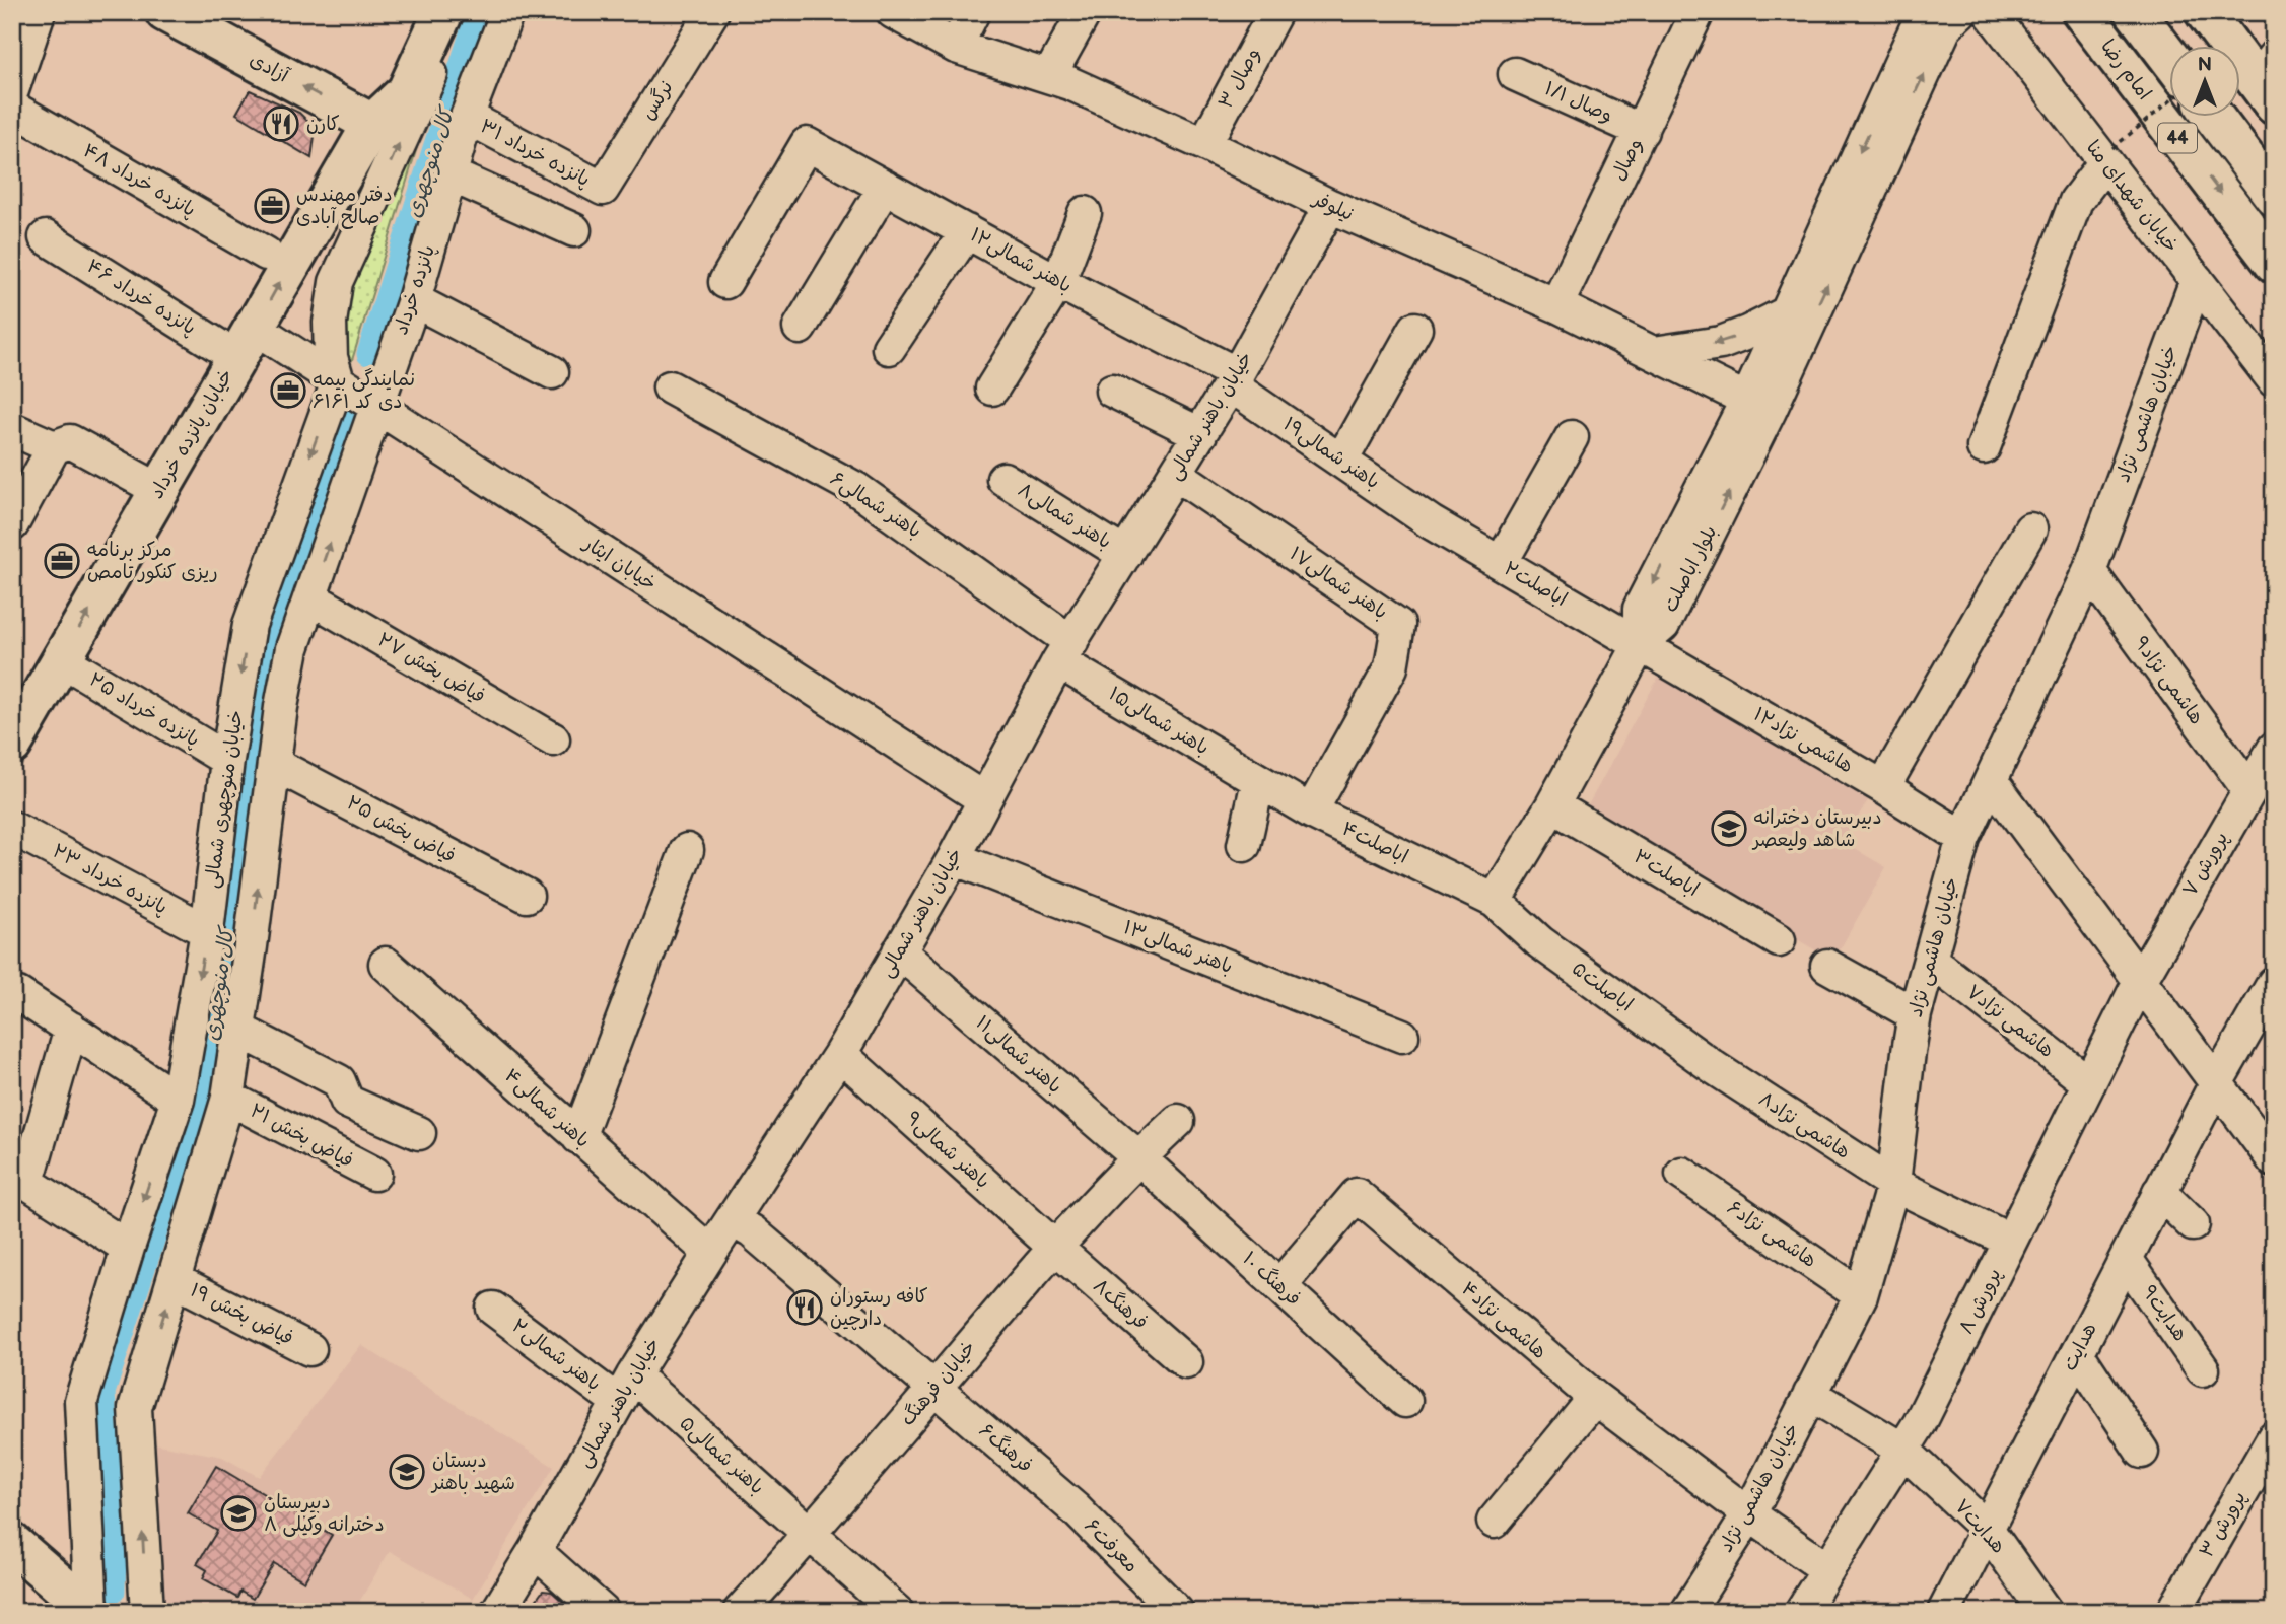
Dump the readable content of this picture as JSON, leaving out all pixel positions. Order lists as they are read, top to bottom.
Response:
{
  "streets": {
    "main road": [
      "آزادی",
      "امام رضا",
      "44",
      "خیابان پانزده خرداد"
    ],
    "street": [
      "وصال ۳",
      "نرگس",
      "وصال ۱/۱",
      "پانزده خرداد ۳۱",
      "وصال",
      "پانزده خرداد ۴۸",
      "خیابان شهدای منا",
      "نیلوفر",
      "باهنر شمالی۱۲",
      "پانزده خرداد",
      "پانزده خرداد ۴۶",
      "خیابان هاشمی نژاد",
      "خیابان باهنر شمالی",
      "باهنر شمالی۱۹",
      "باهنر شمالی۶",
      "باهنر شمالی۸",
      "خیابان ایثار",
      "بلوار اباصلت",
      "باهنر شمالی۱۷",
      "اباصلت۲",
      "فیاض بخش ۲۷",
      "هاشمی نژاد۹",
      "پانزده خرداد ۲۵",
      "باهنر شمالی۱۵",
      "هاشمی نژاد۱۲",
      "خیابان منوچهری شمالی",
      "فیاض بخش ۲۵",
      "اباصلت۴",
      "پرورش ۷",
      "اباصلت۳",
      "پانزده خرداد ۲۳",
      "باهنر شمالی۱۳",
      "اباصلت۵",
      "هاشمی نژاد۷",
      "باهنر شمالی۱۱",
      "باهنر شمالی۴",
      "هاشمی نژاد۸",
      "فیاض بخش ۲۱",
      "باهنر شمالی۹",
      "هاشمی نژاد۶",
      "فرهنگ ۱۰",
      "پرورش ۸",
      "فرهنگ۸",
      "هدایت۹",
      "فیاض بخش ۱۹",
      "هاشمی نژاد۴",
      "هدایت",
      "باهنر شمالی۲",
      "خیابان فرهنگ",
      "فرهنگ۶",
      "باهنر شمالی۵",
      "پرورش ۳",
      "هدایت۷",
      "معرفت۶"
    ]
  },
  "crossings": [
    ["آزادی", "خیابان پانزده خرداد"],
    ["وصال ۳", "نیلوفر"],
    ["نرگس", "پانزده خرداد ۳۱"],
    ["وصال ۱/۱", "وصال"],
    ["پانزده خرداد ۳۱", "پانزده خرداد"],
    ["وصال", "نیلوفر"],
    ["خیابان شهدای منا", "خیابان هاشمی نژاد"],
    ["نیلوفر", "خیابان باهنر شمالی"],
    ["نیلوفر", "بلوار اباصلت"],
    ["باهنر شمالی۱۲", "خیابان باهنر شمالی"],
    ["باهنر شمالی۱۲", "باهنر شمالی۱۹"],
    ["پانزده خرداد", "خیابان ایثار"],
    ["پانزده خرداد ۴۶", "خیابان پانزده خرداد"],
    ["پانزده خرداد ۴۶", "خیابان ایثار"],
    ["خیابان هاشمی نژاد", "هاشمی نژاد۹"],
    ["خیابان هاشمی نژاد", "هاشمی نژاد۱۲"],
    ["خیابان هاشمی نژاد", "هاشمی نژاد۷"],
    ["خیابان هاشمی نژاد", "هاشمی نژاد۸"],
    ["خیابان هاشمی نژاد", "هاشمی نژاد۶"],
    ["خیابان هاشمی نژاد", "هاشمی نژاد۴"],
    ["خیابان هاشمی نژاد", "هدایت۷"],
    ["خیابان باهنر شمالی", "باهنر شمالی۱۹"],
    ["خیابان باهنر شمالی", "باهنر شمالی۶"],
    ["خیابان باهنر شمالی", "باهنر شمالی۸"],
    ["خیابان باهنر شمالی", "خیابان ایثار"],
    ["خیابان باهنر شمالی", "باهنر شمالی۱۷"],
    ["خیابان باهنر شمالی", "باهنر شمالی۱۵"],
    ["خیابان باهنر شمالی", "باهنر شمالی۱۳"],
    ["خیابان باهنر شمالی", "باهنر شمالی۱۱"],
    ["خیابان باهنر شمالی", "باهنر شمالی۴"],
    ["خیابان باهنر شمالی", "باهنر شمالی۹"],
    ["خیابان باهنر شمالی", "باهنر شمالی۲"],
    ["خیابان باهنر شمالی", "فرهنگ۶"],
    ["خیابان باهنر شمالی", "باهنر شمالی۵"],
    ["خیابان پانزده خرداد", "خیابان ایثار"],
    ["خیابان پانزده خرداد", "پانزده خرداد ۲۵"],
    ["باهنر شمالی۱۹", "اباصلت۲"],
    ["باهنر شمالی۶", "باهنر شمالی۱۵"],
    ["خیابان ایثار", "خیابان منوچهری شمالی"],
    ["بلوار اباصلت", "اباصلت۲"],
    ["بلوار اباصلت", "هاشمی نژاد۱۲"],
    ["بلوار اباصلت", "اباصلت۴"],
    ["بلوار اباصلت", "اباصلت۳"],
    ["بلوار اباصلت", "اباصلت۵"],
    ["باهنر شمالی۱۷", "اباصلت۴"],
    ["اباصلت۲", "هاشمی نژاد۱۲"],
    ["هاشمی نژاد۹", "پرورش ۷"],
    ["پانزده خرداد ۲۵", "خیابان منوچهری شمالی"],
    ["باهنر شمالی۱۵", "اباصلت۴"],
    ["خیابان منوچهری شمالی", "پانزده خرداد ۲۳"],
    ["اباصلت۴", "اباصلت۵"],
    ["پرورش ۷", "پرورش ۸"],
    ["اباصلت۵", "هاشمی نژاد۸"],
    ["هاشمی نژاد۷", "پرورش ۸"],
    ["باهنر شمالی۱۱", "فرهنگ ۱۰"],
    ["باهنر شمالی۱۱", "خیابان فرهنگ"],
    ["هاشمی نژاد۸", "پرورش ۸"],
    ["باهنر شمالی۹", "فرهنگ۸"],
    ["باهنر شمالی۹", "خیابان فرهنگ"],
    ["فرهنگ ۱۰", "هاشمی نژاد۴"],
    ["فرهنگ ۱۰", "خیابان فرهنگ"],
    ["پرورش ۸", "هاشمی نژاد۴"],
    ["پرورش ۸", "هدایت۷"],
    ["فرهنگ۸", "خیابان فرهنگ"],
    ["هدایت۹", "هدایت"],
    ["هدایت", "هدایت۷"],
    ["باهنر شمالی۲", "باهنر شمالی۵"],
    ["خیابان فرهنگ", "فرهنگ۶"],
    ["خیابان فرهنگ", "باهنر شمالی۵"],
    ["فرهنگ۶", "معرفت۶"]
  ],
  "one_way": ["آزادی", "خیابان پانزده خرداد"],
  "water": ["کال منوچهری"],
  "places": {
    "restaurant": ["کارن", "کافه رستوران دارچین"],
    "office": ["دفتر مهندس صالح آبادی", "نمایندگی بیمه دی کد ۶۱۶۱", "مرکز برنامه ریزی کنکور تامص"],
    "school or university": ["دبیرستان دخترانه شاهد ولیعصر", "دبستان شهید باهنر", "دبیرستان دخترانه وکیلی ۸"]
  },
  "north": "top"
}
